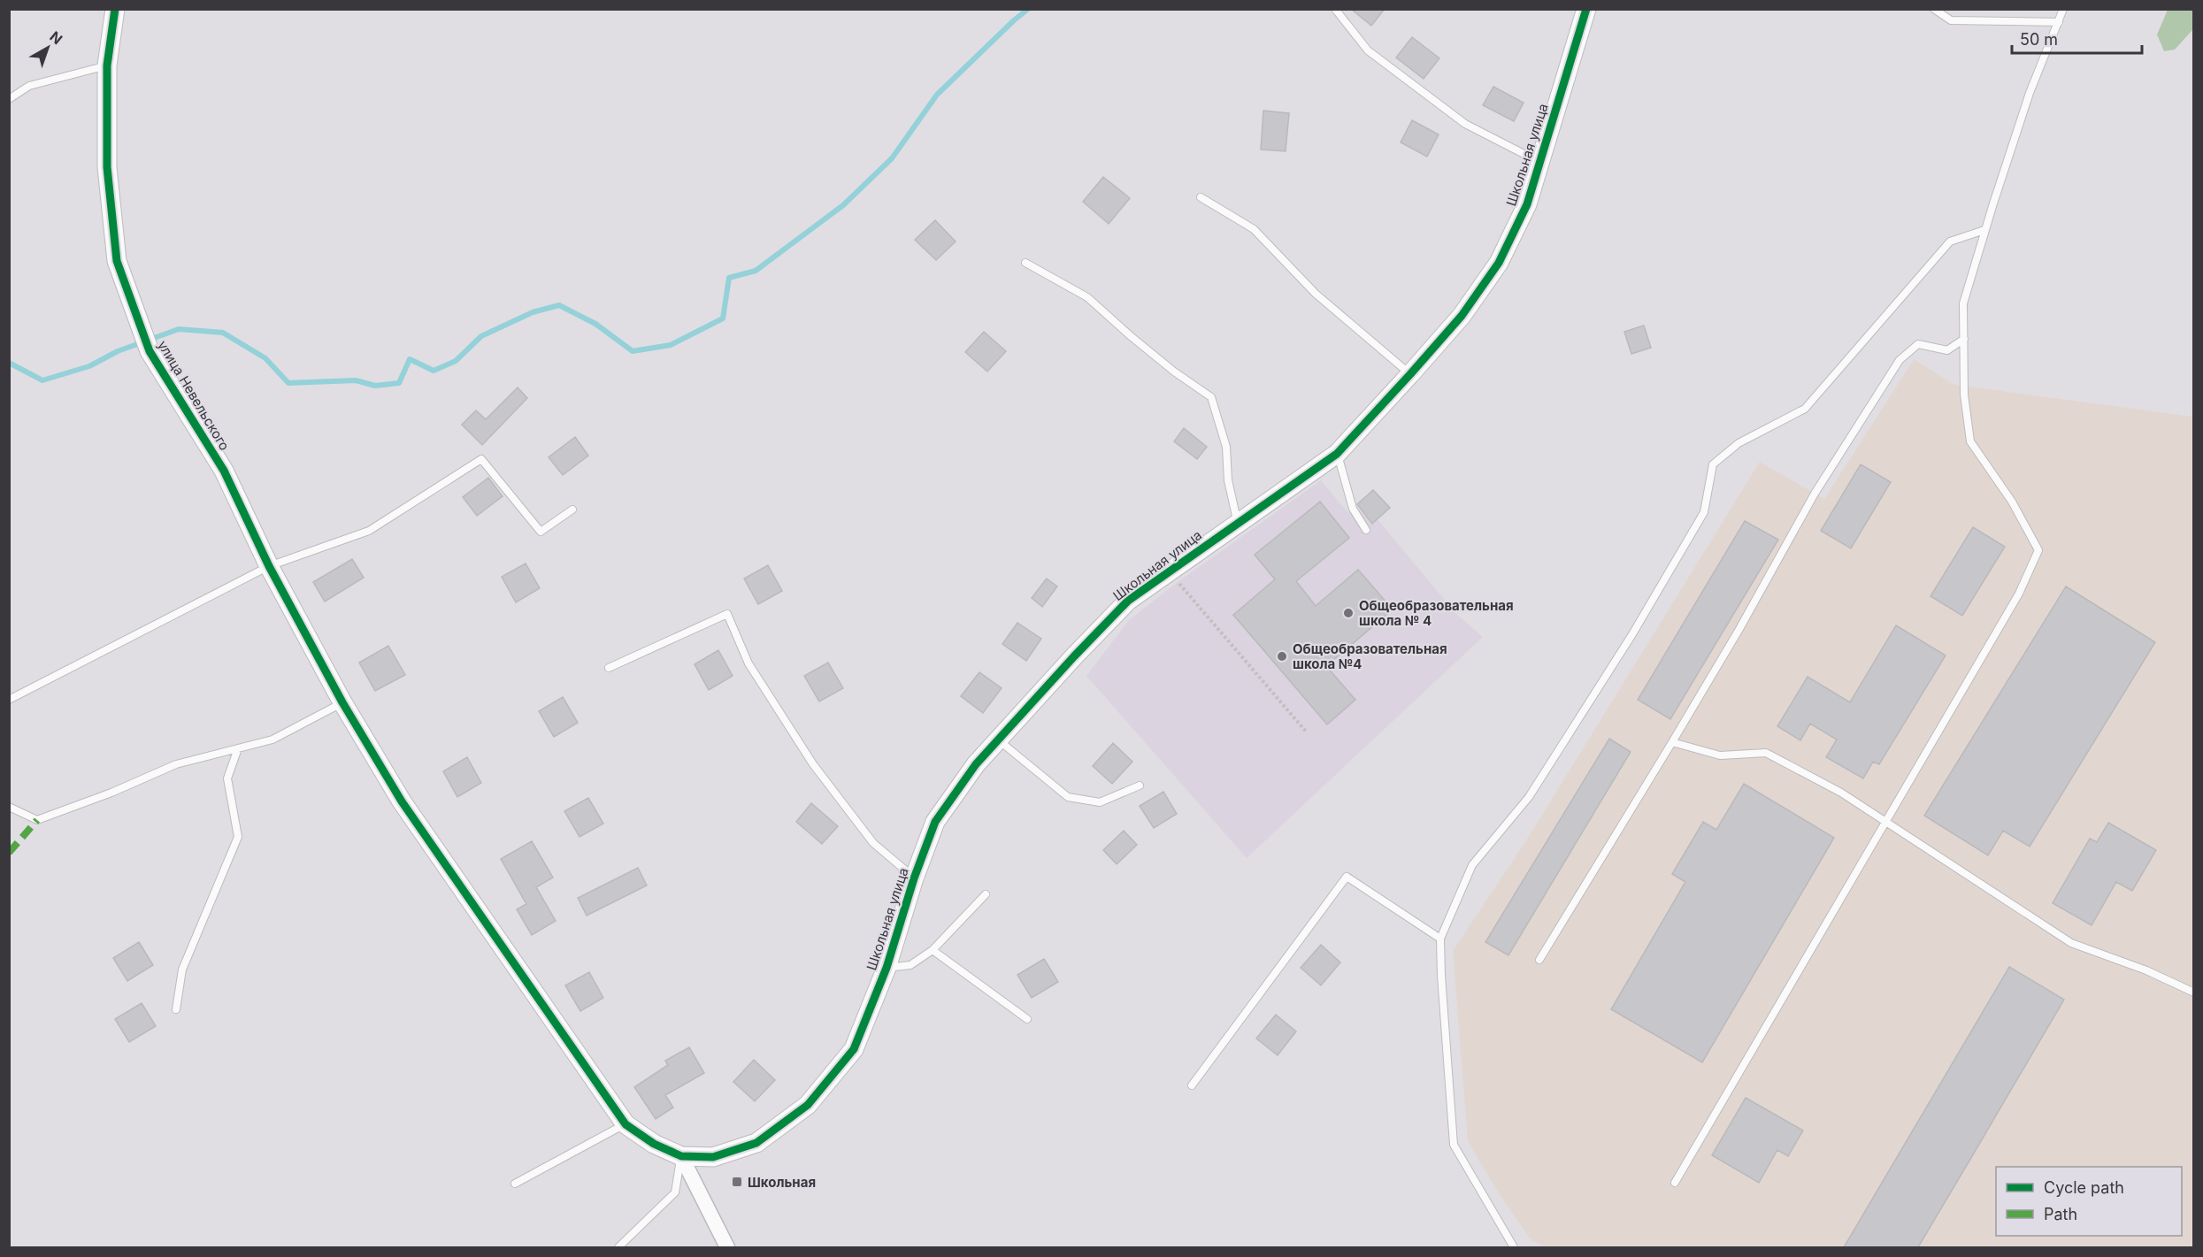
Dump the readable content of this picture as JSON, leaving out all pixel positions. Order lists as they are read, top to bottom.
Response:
{
  "streets": {
    "street": ["Школьная улица", "улица Невельского"]
  },
  "places": {
    "other": ["Общеобразовательная школа № 4", "Общеобразовательная школа №4"],
    "transit": ["Школьная"]
  },
  "legend": ["Cycle path", "Path"],
  "scale_bar": "50 m",
  "north": "top right"
}
